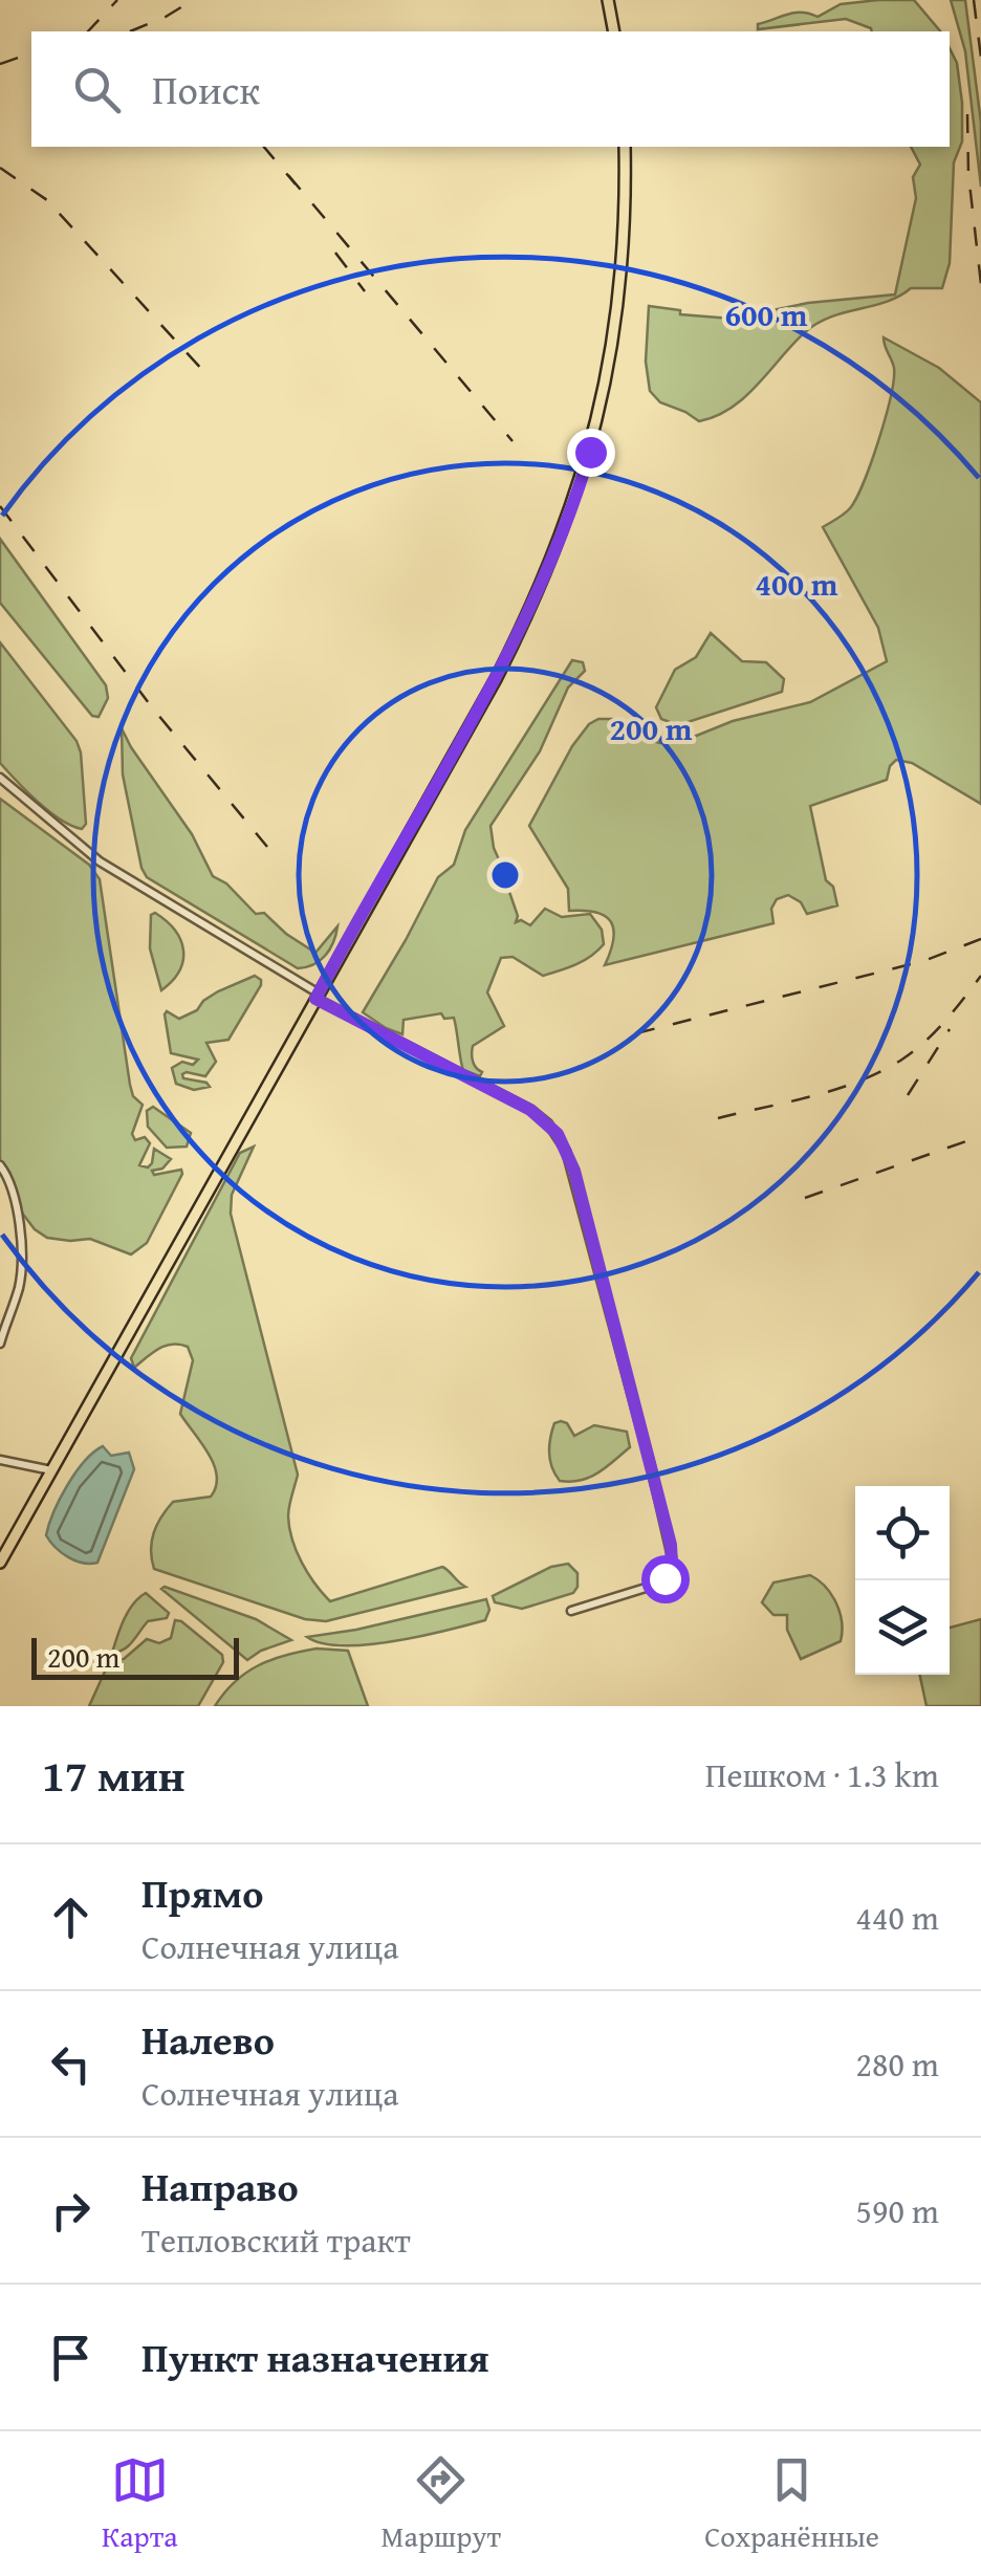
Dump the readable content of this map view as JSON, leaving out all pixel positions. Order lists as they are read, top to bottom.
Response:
{
  "scale_bar": "200 m",
  "page": {
    "search": "Поиск",
    "scale": "200 m",
    "heading": ["17 мин", "Пешком · 1.3 km"],
    "list": [
      ["Прямо", "Солнечная улица", "440 m"],
      ["Налево", "Солнечная улица", "280 m"],
      ["Направо", "Тепловский тракт", "590 m"],
      "Пункт назначения"
    ],
    "nav": ["Карта", "Маршрут", "Сохранённые"]
  },
  "rings": ["600 m", "400 m", "200 m"]
}
